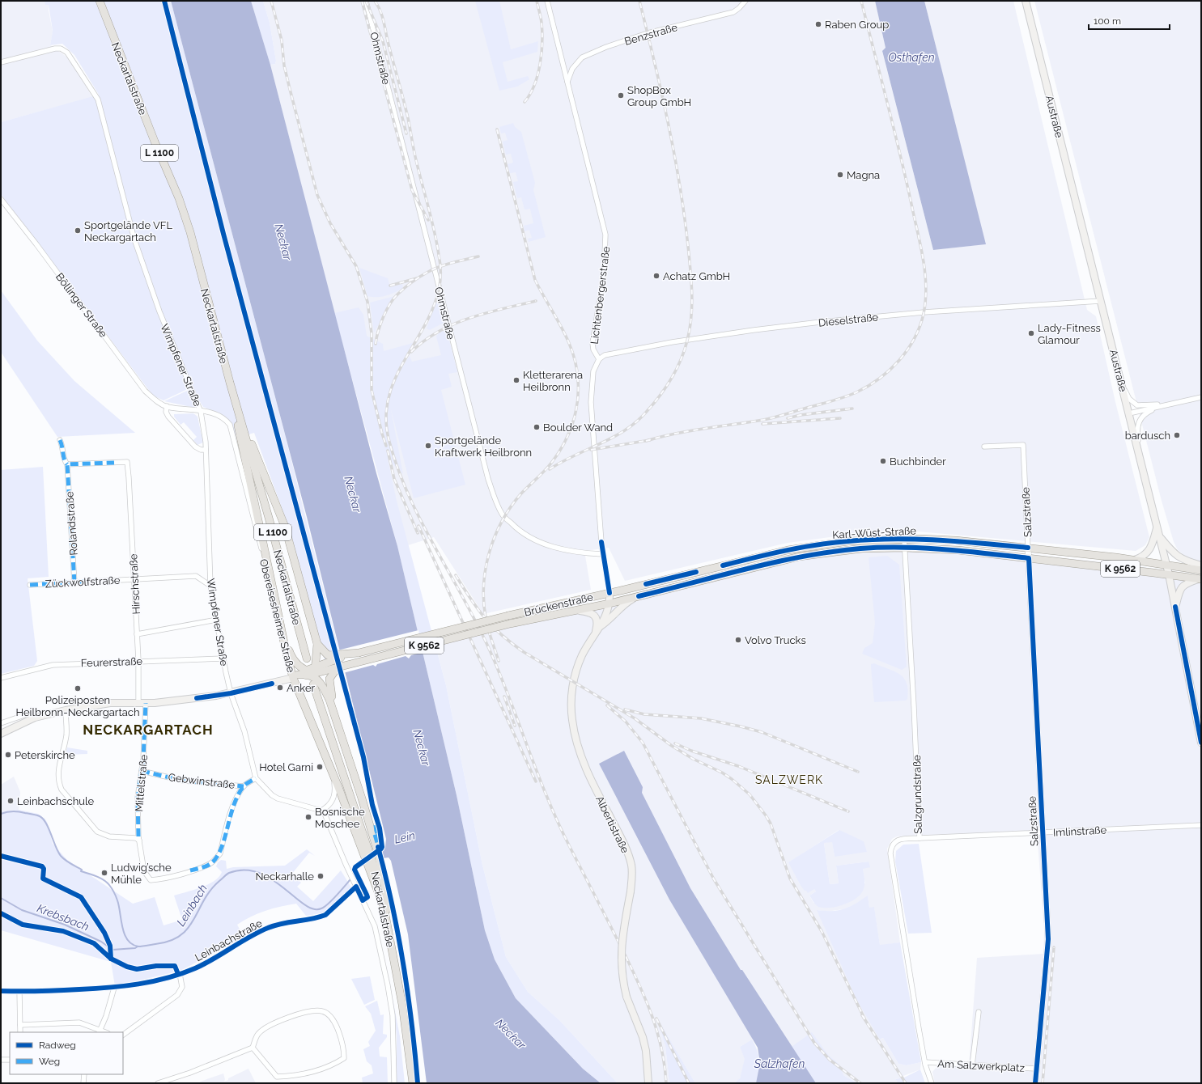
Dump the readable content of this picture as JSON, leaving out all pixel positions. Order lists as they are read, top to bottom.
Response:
{
  "streets": {
    "main road": [
      "Neckartalstraße",
      "Austraße",
      "L 1100",
      "Karl-Wüst-Straße",
      "K 9562",
      "Brückenstraße",
      "Obereisesheimer Straße",
      "Albertistraße"
    ],
    "street": [
      "Benzstraße",
      "Ohmstraße",
      "Lichtenbergerstraße",
      "Böllinger Straße",
      "Dieselstraße",
      "Wimpfener Straße",
      "Salzstraße",
      "Rolandstraße",
      "Zückwolfstraße",
      "Hirschstraße",
      "Feurerstraße",
      "Gebwinstraße",
      "Mittelstraße",
      "Salzgrundstraße",
      "Imlinstraße",
      "Leinbachstraße",
      "Am Salzwerkplatz"
    ]
  },
  "crossings": [
    ["Benzstraße", "Lichtenbergerstraße"],
    ["Ohmstraße", "Lichtenbergerstraße"],
    ["Austraße", "Dieselstraße"],
    ["Austraße", "Karl-Wüst-Straße"],
    ["Lichtenbergerstraße", "Dieselstraße"],
    ["Lichtenbergerstraße", "Karl-Wüst-Straße"],
    ["Lichtenbergerstraße", "Brückenstraße"],
    ["Lichtenbergerstraße", "Albertistraße"],
    ["Böllinger Straße", "Wimpfener Straße"],
    ["Böllinger Straße", "Obereisesheimer Straße"],
    ["Wimpfener Straße", "K 9562"],
    ["Wimpfener Straße", "Zückwolfstraße"],
    ["Wimpfener Straße", "Obereisesheimer Straße"],
    ["Wimpfener Straße", "Feurerstraße"],
    ["Salzstraße", "Karl-Wüst-Straße"],
    ["Salzstraße", "Imlinstraße"],
    ["Salzstraße", "Am Salzwerkplatz"],
    ["Rolandstraße", "Zückwolfstraße"],
    ["Rolandstraße", "Hirschstraße"],
    ["Karl-Wüst-Straße", "Brückenstraße"],
    ["Karl-Wüst-Straße", "Salzgrundstraße"],
    ["Karl-Wüst-Straße", "Albertistraße"],
    ["K 9562", "Hirschstraße"],
    ["K 9562", "Brückenstraße"],
    ["K 9562", "Obereisesheimer Straße"],
    ["K 9562", "Mittelstraße"],
    ["Zückwolfstraße", "Hirschstraße"],
    ["Hirschstraße", "Feurerstraße"],
    ["Brückenstraße", "Albertistraße"],
    ["Gebwinstraße", "Mittelstraße"],
    ["Salzgrundstraße", "Imlinstraße"],
    ["Salzgrundstraße", "Am Salzwerkplatz"]
  ],
  "districts": ["NECKARGARTACH", "SALZWERK"],
  "water": [
    "Osthafen",
    "Neckar",
    "Lein",
    "Leinbach",
    "Krebsbach",
    "Salzhafen"
  ],
  "places": [
    "Raben Group",
    "ShopBox Group GmbH",
    "Magna",
    "Sportgelände VFL Neckargartach",
    "Achatz GmbH",
    "Lady-Fitness Glamour",
    "Kletterarena Heilbronn",
    "Boulder Wand",
    "bardusch",
    "Sportgelände Kraftwerk Heilbronn",
    "Buchbinder",
    "Volvo Trucks",
    "Anker",
    "Polizeiposten Heilbronn-Neckargartach",
    "Peterskirche",
    "Hotel Garni",
    "Leinbachschule",
    "Bosnische Moschee",
    "Ludwig’sche Mühle",
    "Neckarhalle"
  ],
  "legend": ["Radweg", "Weg"],
  "scale_bar": "100 m"
}
